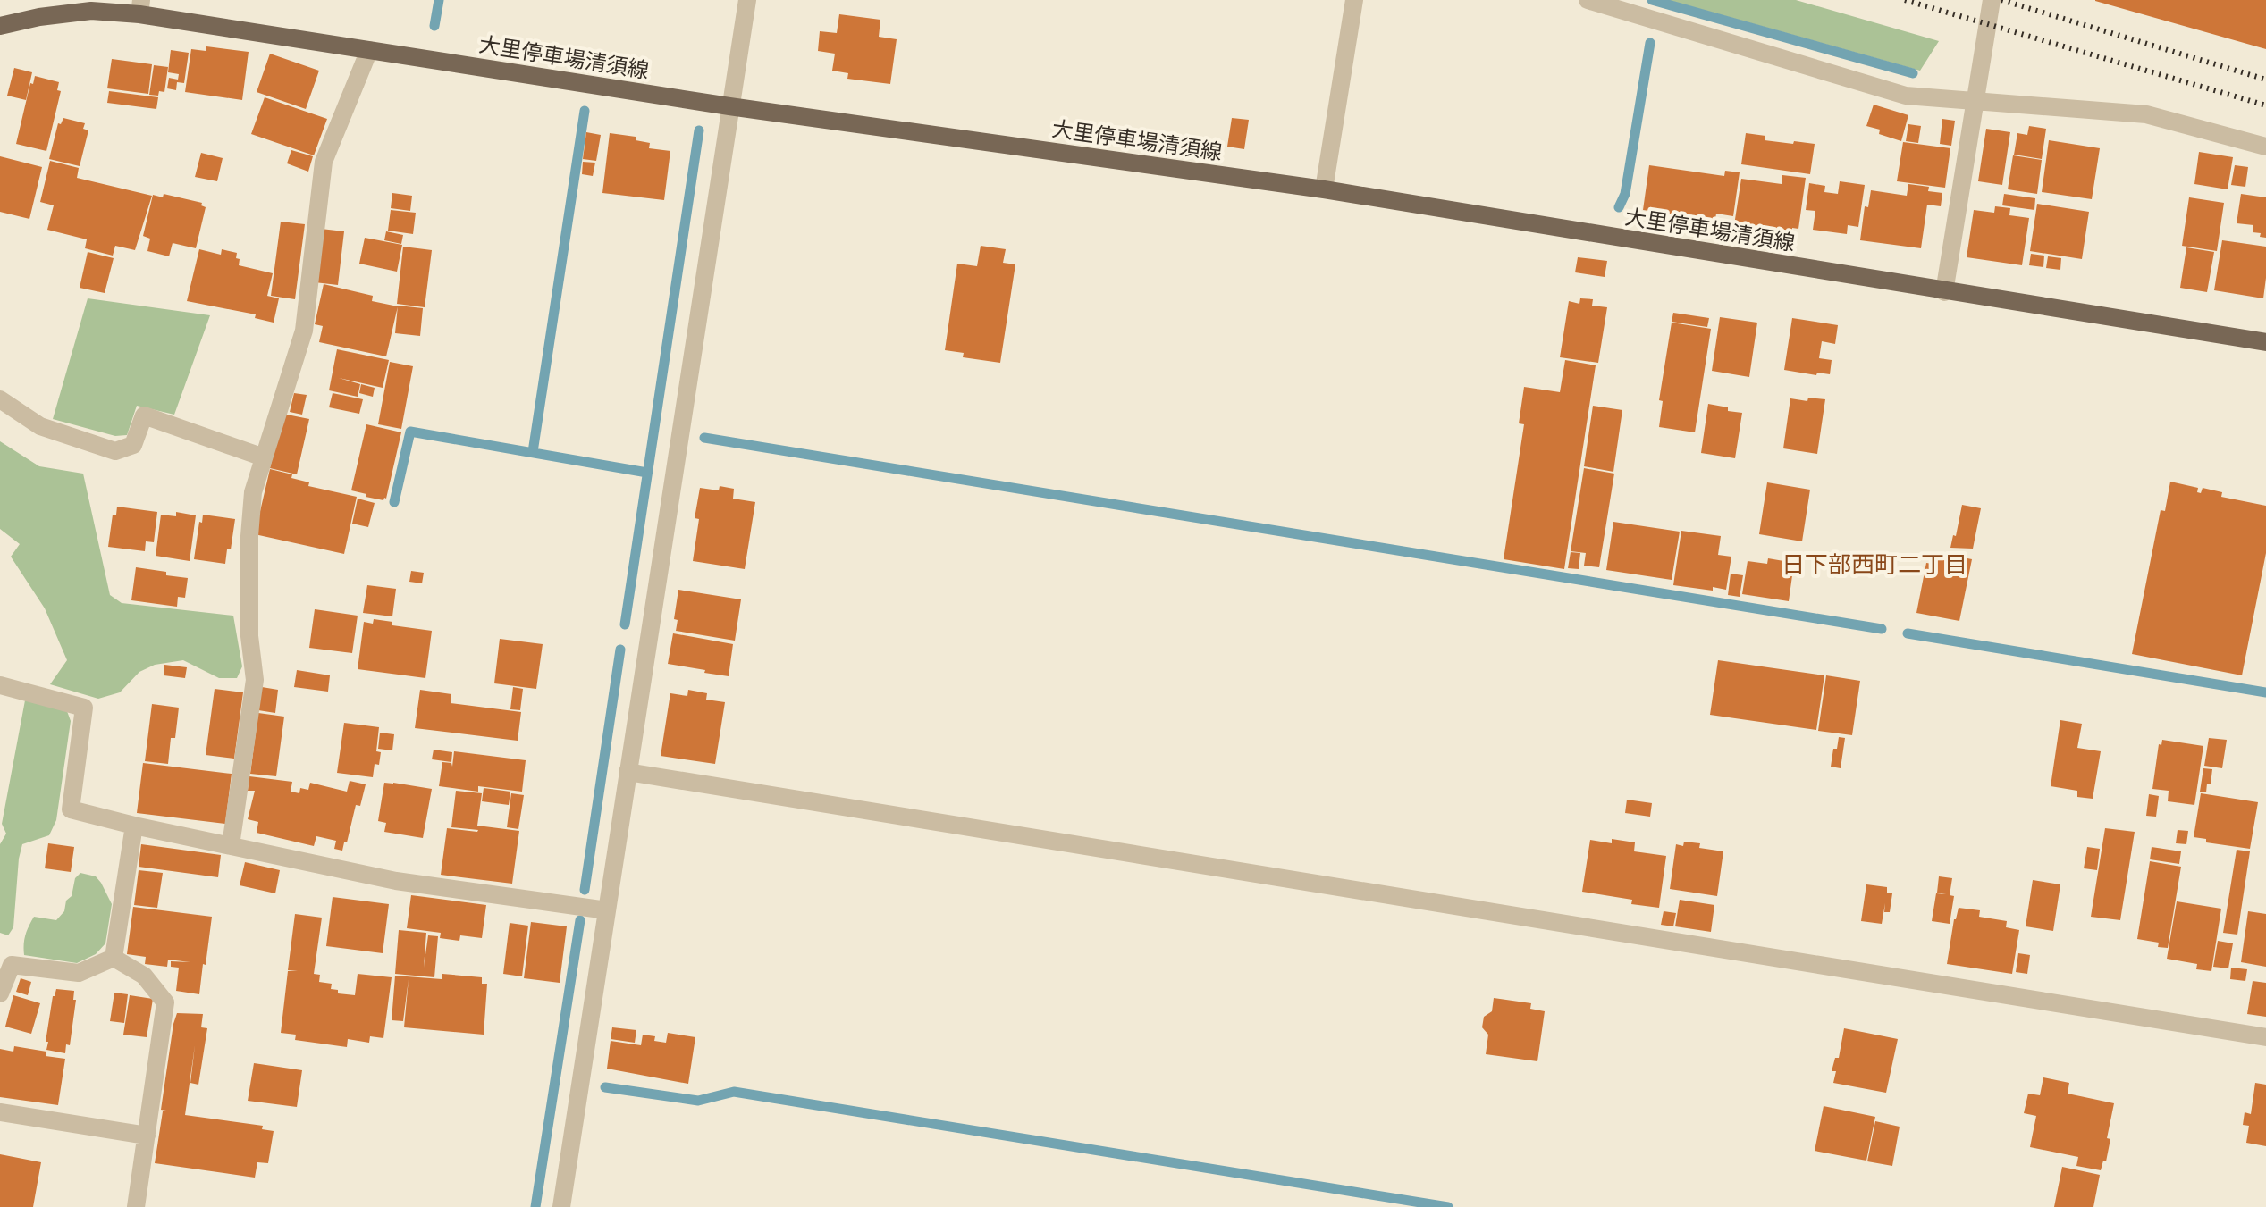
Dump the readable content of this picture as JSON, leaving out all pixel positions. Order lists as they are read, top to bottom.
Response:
{
  "streets": {
    "main road": ["大里停車場清須線"]
  },
  "districts": ["日下部西町二丁目"]
}
